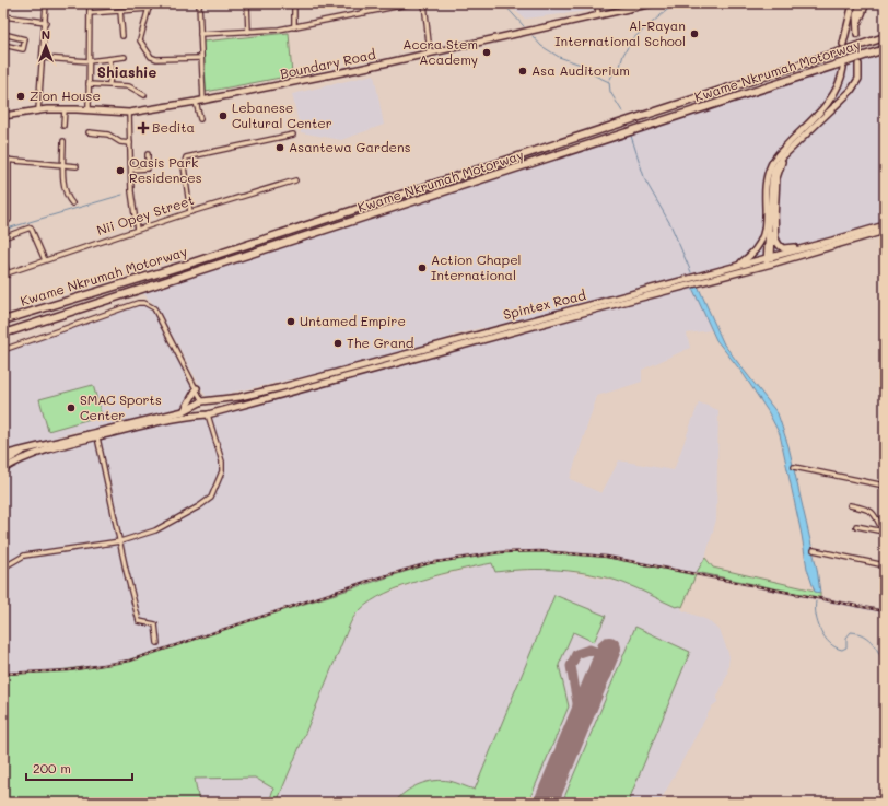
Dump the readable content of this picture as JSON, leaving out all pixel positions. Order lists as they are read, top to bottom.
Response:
{
  "streets": {
    "highway": ["Kwame Nkrumah Motorway"],
    "main road": ["Boundary Road", "Spintex Road"],
    "street": ["Nii Opey Street"]
  },
  "districts": ["Shiashie"],
  "places": {
    "other": [
      "Al-Rayan International School",
      "Accra Stem Academy",
      "Asa Auditorium",
      "Zion House",
      "Lebanese Cultural Center",
      "Asantewa Gardens",
      "Oasis Park Residences",
      "Action Chapel International",
      "Untamed Empire",
      "The Grand",
      "SMAC Sports Center"
    ],
    "health": ["Bedita"]
  },
  "scale_bar": "200 m",
  "north": "top"
}
